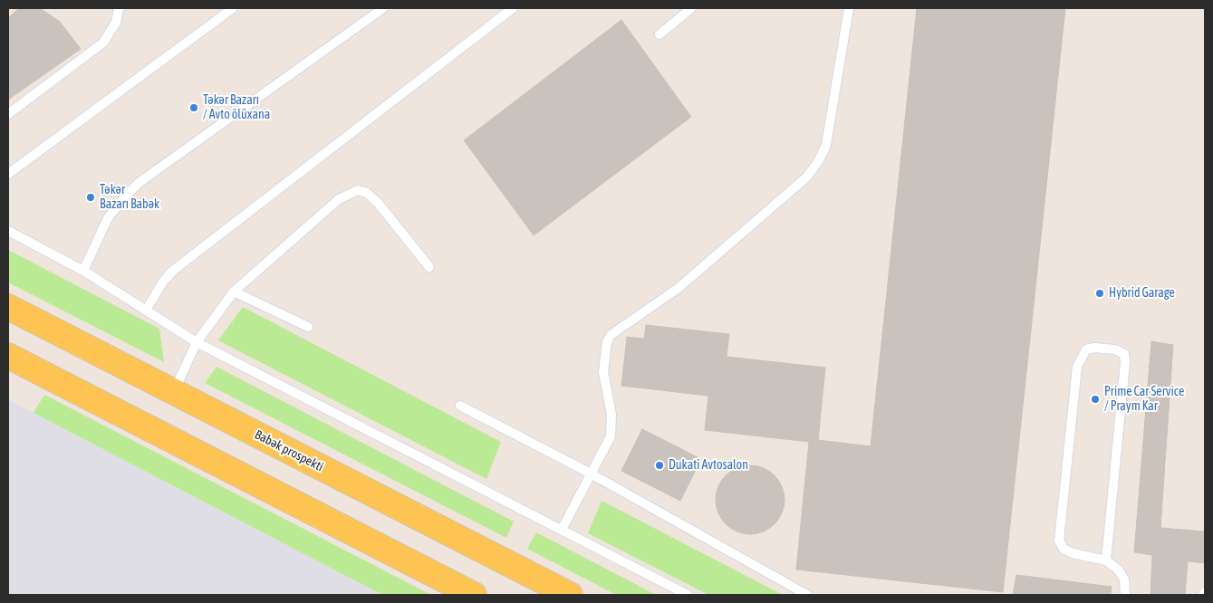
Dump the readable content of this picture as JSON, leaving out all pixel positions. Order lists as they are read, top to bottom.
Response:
{
  "streets": {
    "main road": ["Babək prospekti"]
  },
  "places": [
    "Təkər Bazarı / Avto ölüxana",
    "Təkər Bazarı Babək",
    "Hybrid Garage",
    "Prime Car Service / Praym Kar",
    "Dukati Avtosalon"
  ]
}
